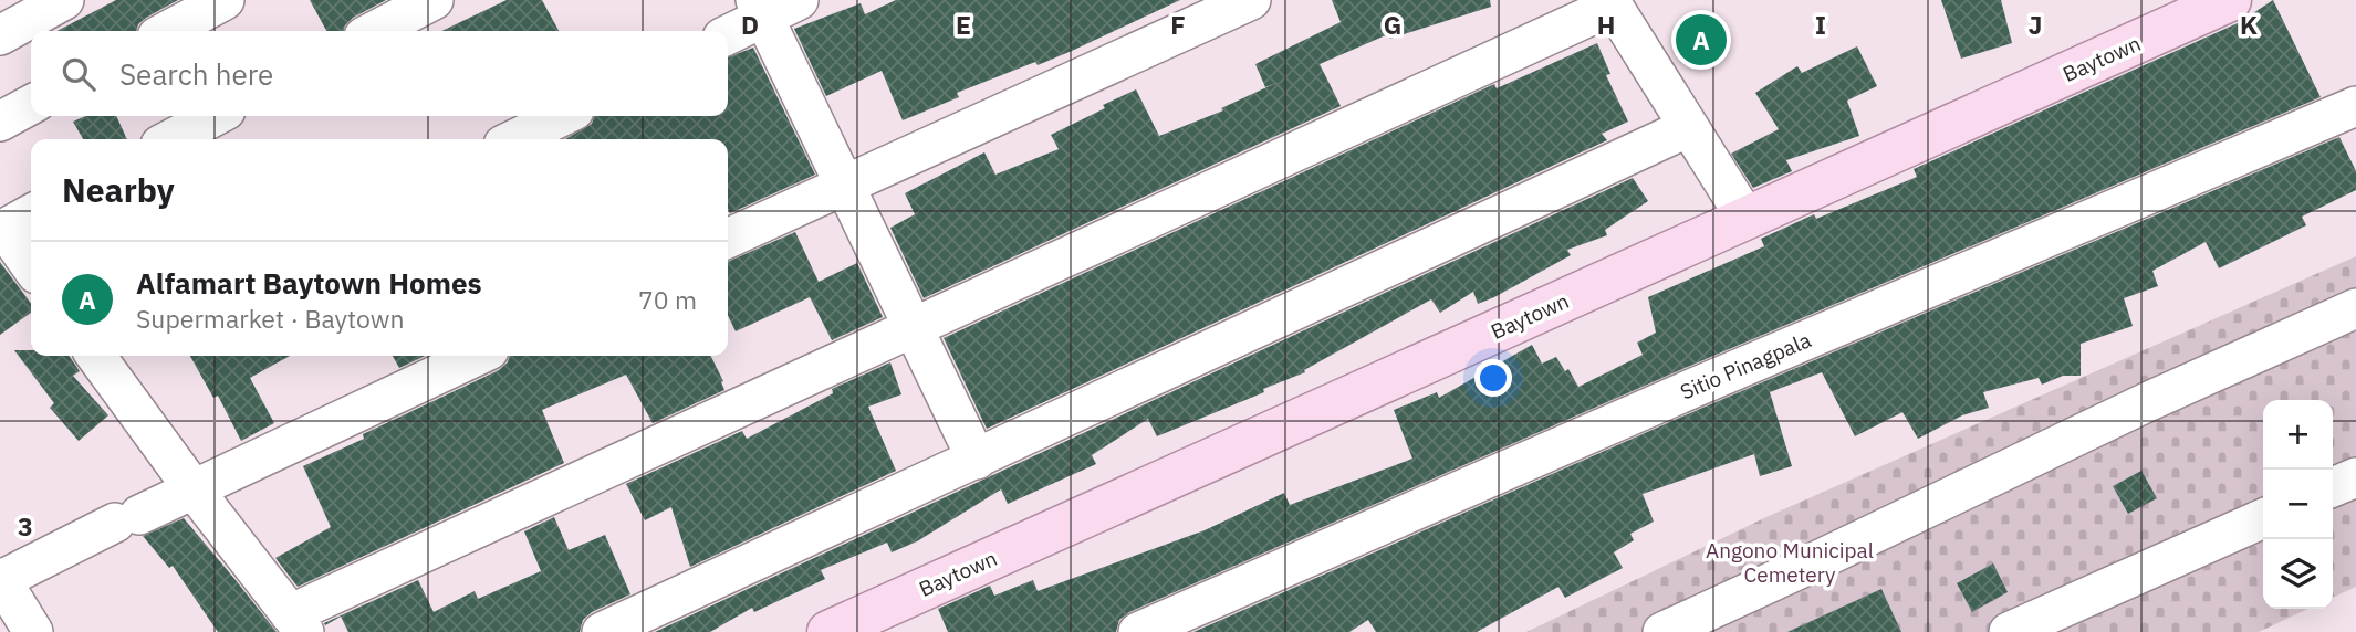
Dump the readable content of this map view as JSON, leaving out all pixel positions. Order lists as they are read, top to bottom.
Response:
{
  "streets": {
    "main road": ["Baytown"],
    "street": ["Sitio Pinagpala"]
  },
  "parks": ["Angono Municipal Cemetery"],
  "page": {
    "pins": "A",
    "search": "Search here",
    "heading": "Nearby",
    "list": [
      {
        "mark": "A",
        "name": "Alfamart Baytown Homes",
        "note": "Supermarket · Baytown",
        "value": "70 m"
      }
    ],
    "map_buttons": ["+", "−"]
  },
  "grid": {
    "columns": [
      "D",
      "E",
      "F",
      "G",
      "H",
      "I",
      "J",
      "K"
    ],
    "rows": ["3"]
  }
}
